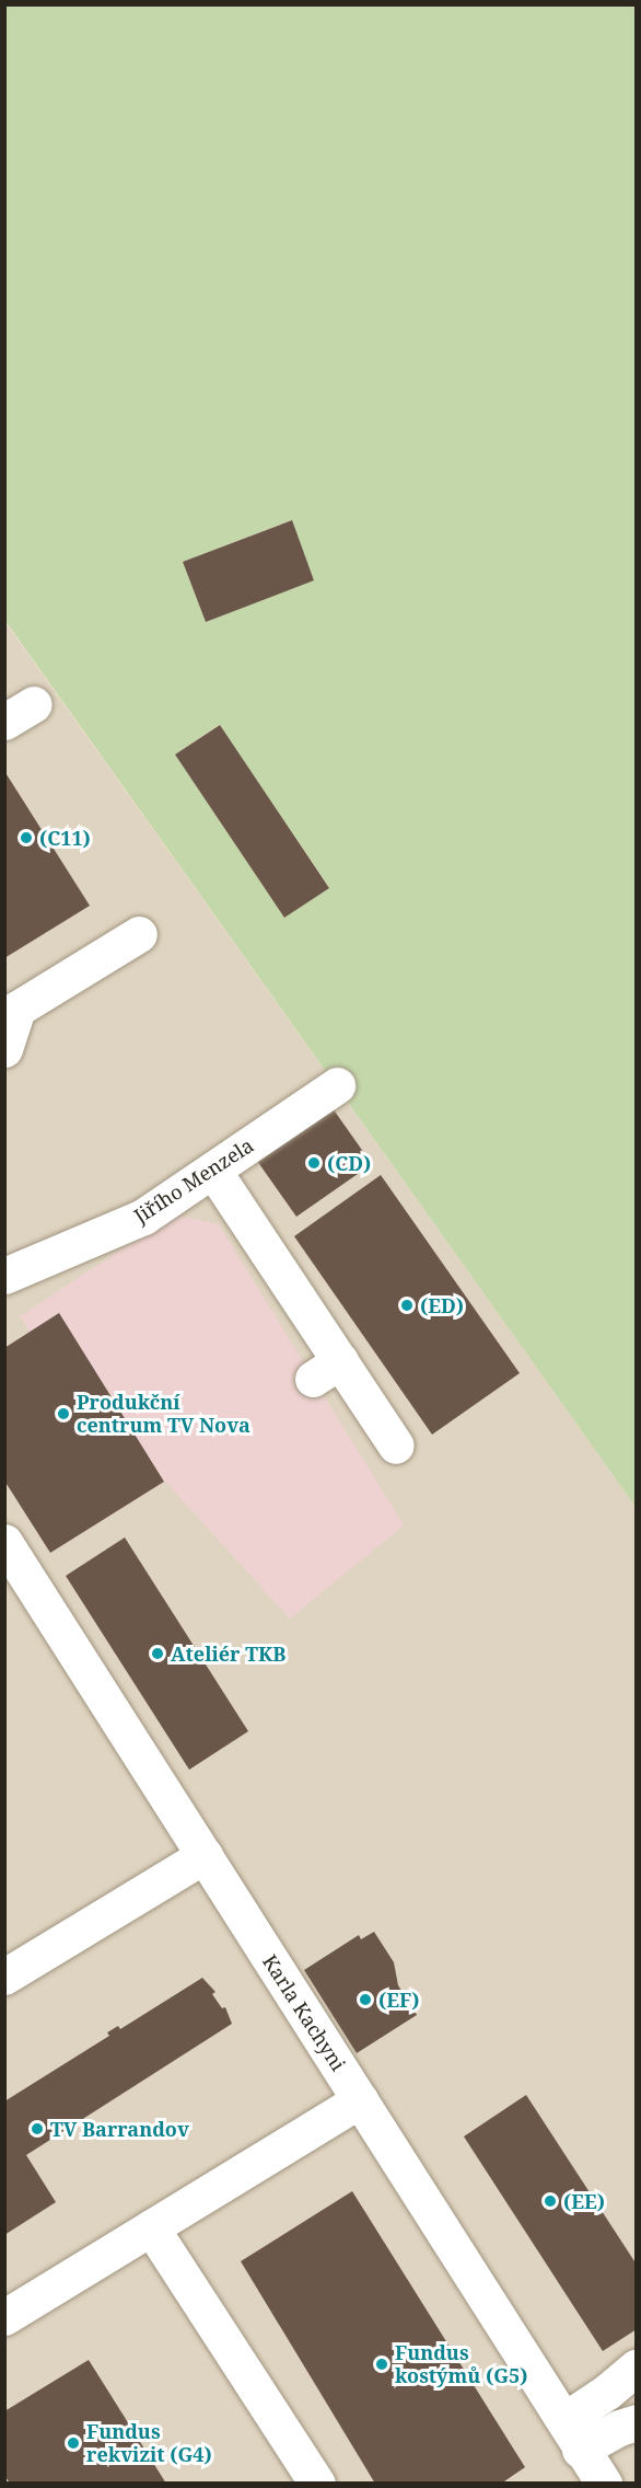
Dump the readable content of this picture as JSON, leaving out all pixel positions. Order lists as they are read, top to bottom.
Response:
{
  "streets": {
    "lane": ["Jiřího Menzela", "Karla Kachyni"]
  },
  "places": [
    "(C11)",
    "(CD)",
    "(ED)",
    "Produkční centrum TV Nova",
    "Ateliér TKB",
    "(EF)",
    "TV Barrandov",
    "(EE)",
    "Fundus kostýmů (G5)",
    "Fundus rekvizit (G4)"
  ]
}
